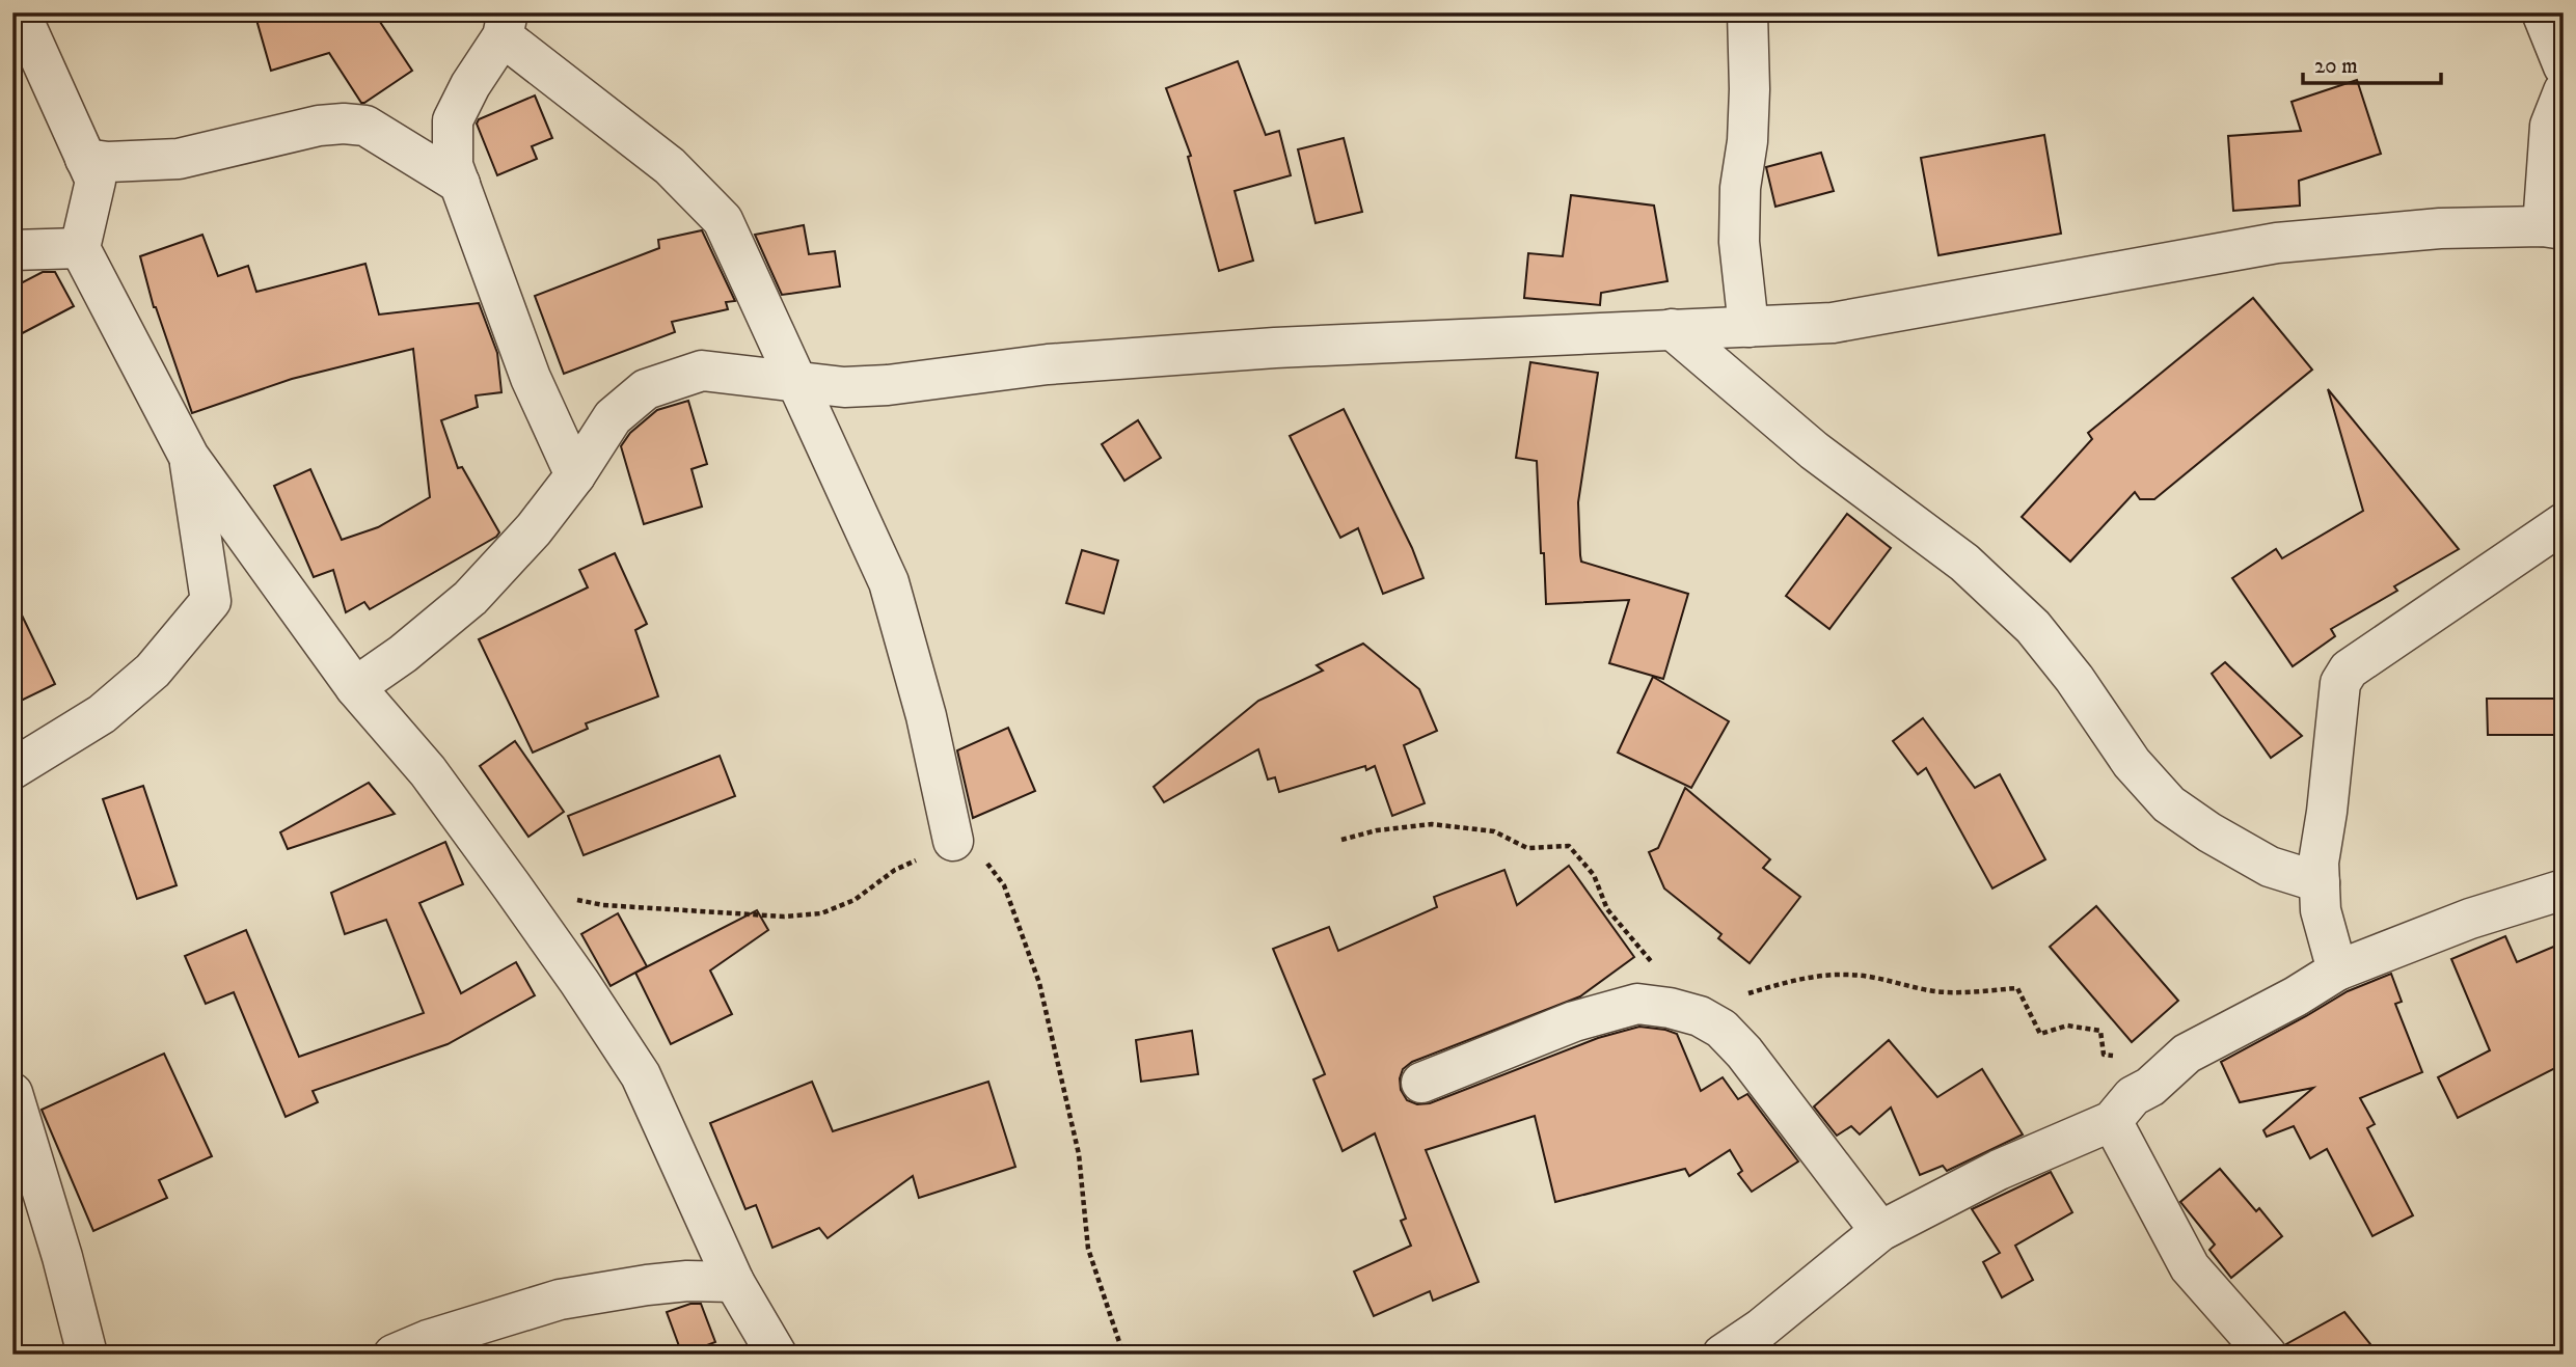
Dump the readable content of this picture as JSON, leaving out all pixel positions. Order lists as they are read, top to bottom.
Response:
{
  "scale_bar": "20 m"
}
